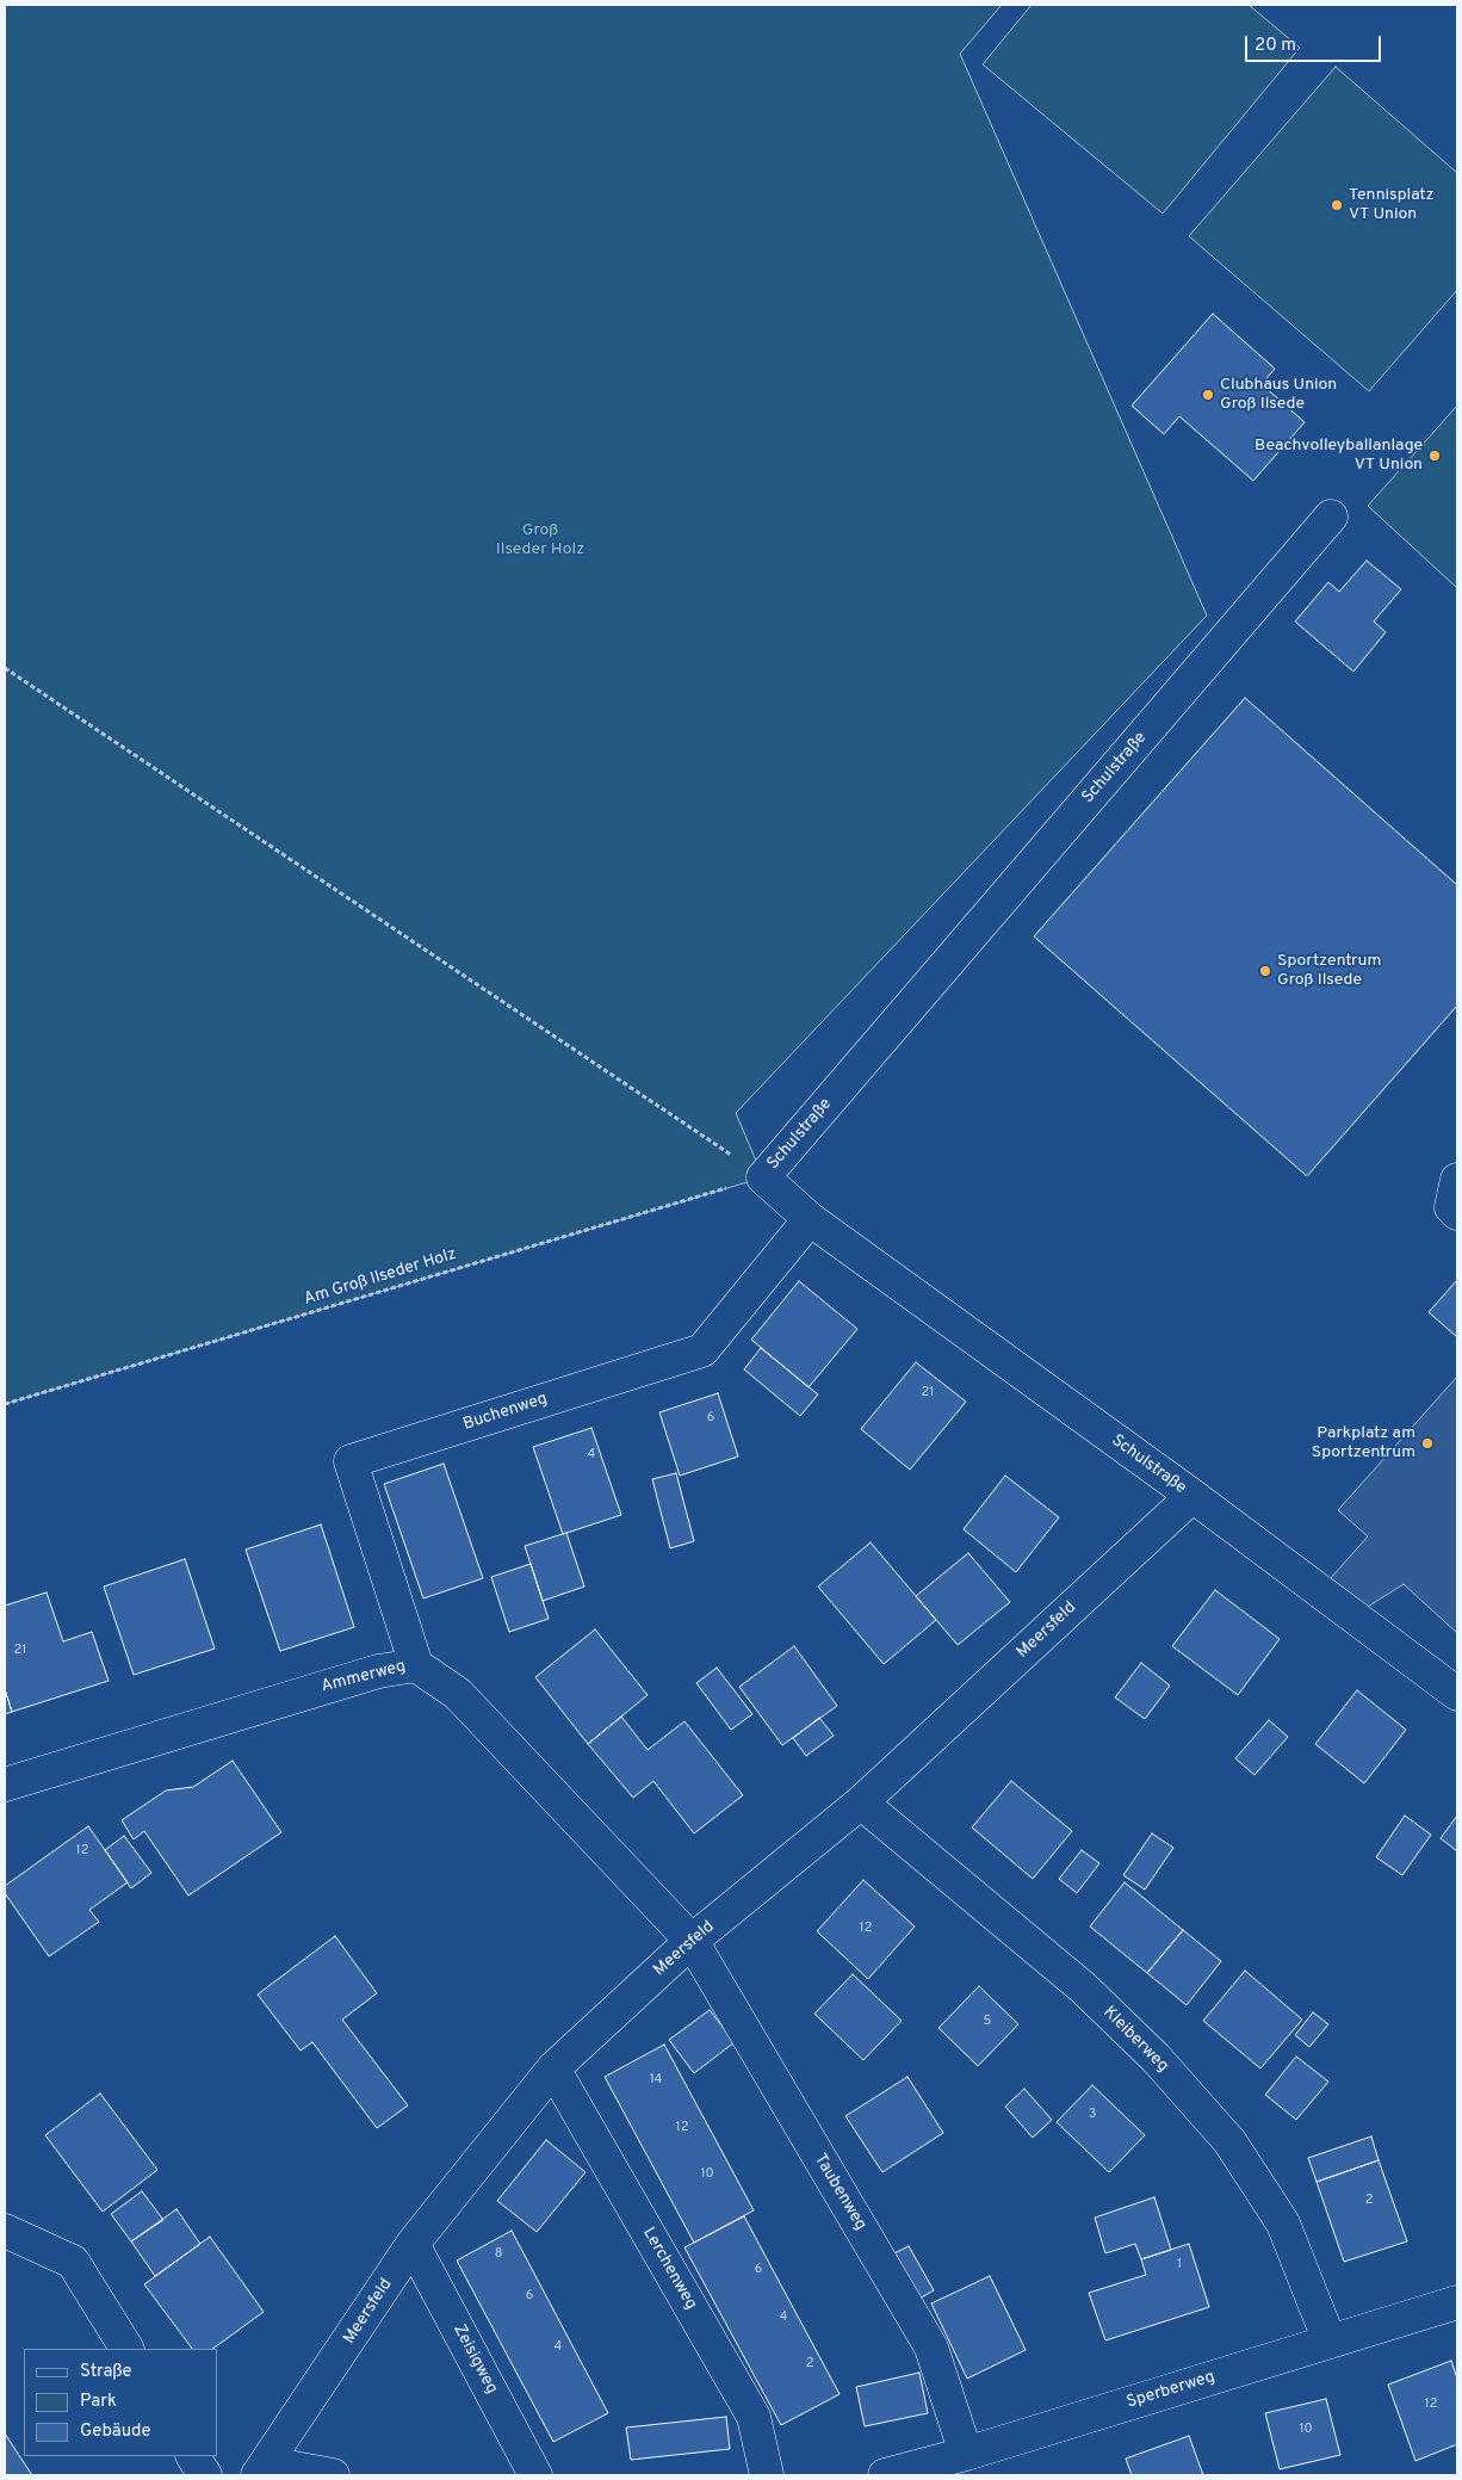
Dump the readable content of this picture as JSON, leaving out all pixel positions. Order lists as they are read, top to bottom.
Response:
{
  "streets": {
    "street": [
      "Schulstraße",
      "Buchenweg",
      "Meersfeld",
      "Ammerweg",
      "Kleiberweg",
      "Taubenweg",
      "Lerchenweg",
      "Zeisigweg",
      "Sperberweg"
    ],
    "path": ["Am Groß Ilseder Holz"]
  },
  "crossings": [
    ["Schulstraße", "Am Groß Ilseder Holz"],
    ["Schulstraße", "Buchenweg"],
    ["Schulstraße", "Meersfeld"],
    ["Buchenweg", "Ammerweg"],
    ["Meersfeld", "Ammerweg"],
    ["Meersfeld", "Kleiberweg"],
    ["Meersfeld", "Taubenweg"],
    ["Meersfeld", "Lerchenweg"],
    ["Meersfeld", "Zeisigweg"],
    ["Ammerweg", "Taubenweg"],
    ["Kleiberweg", "Sperberweg"],
    ["Taubenweg", "Sperberweg"]
  ],
  "parks": ["Groß Ilseder Holz"],
  "places": [
    "Tennisplatz VT Union",
    "Clubhaus Union Groß Ilsede",
    "Beachvolleyballanlage VT Union",
    "Sportzentrum Groß Ilsede",
    "Parkplatz am Sportzentrum"
  ],
  "house_numbers": [
    "21",
    "6",
    "4",
    "21",
    "12",
    "12",
    "5",
    "14",
    "3",
    "12",
    "10",
    "2",
    "8",
    "1",
    "6",
    "6",
    "4",
    "4",
    "2",
    "12",
    "10"
  ],
  "legend": ["Straße", "Park", "Gebäude"],
  "scale_bar": "20 m"
}
